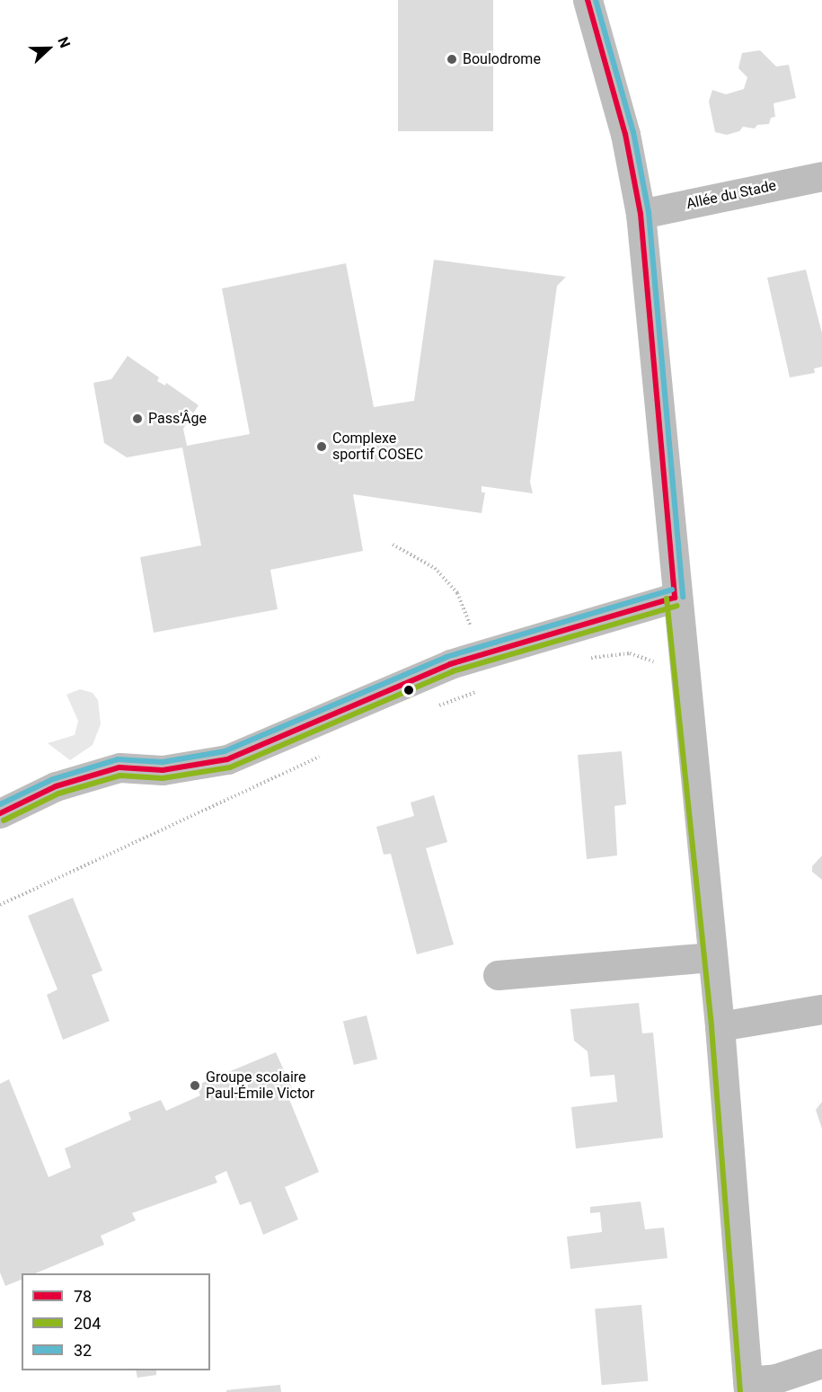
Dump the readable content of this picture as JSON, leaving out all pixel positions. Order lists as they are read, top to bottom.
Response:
{
  "streets": {
    "street": ["Allée du Stade"]
  },
  "places": [
    "Boulodrome",
    "Pass'Âge",
    "Complexe sportif COSEC",
    "Groupe scolaire Paul-Émile Victor"
  ],
  "lines": ["transit line 78", "transit line 32", "transit line 204"],
  "legend": ["78", "204", "32"],
  "north": "right"
}
